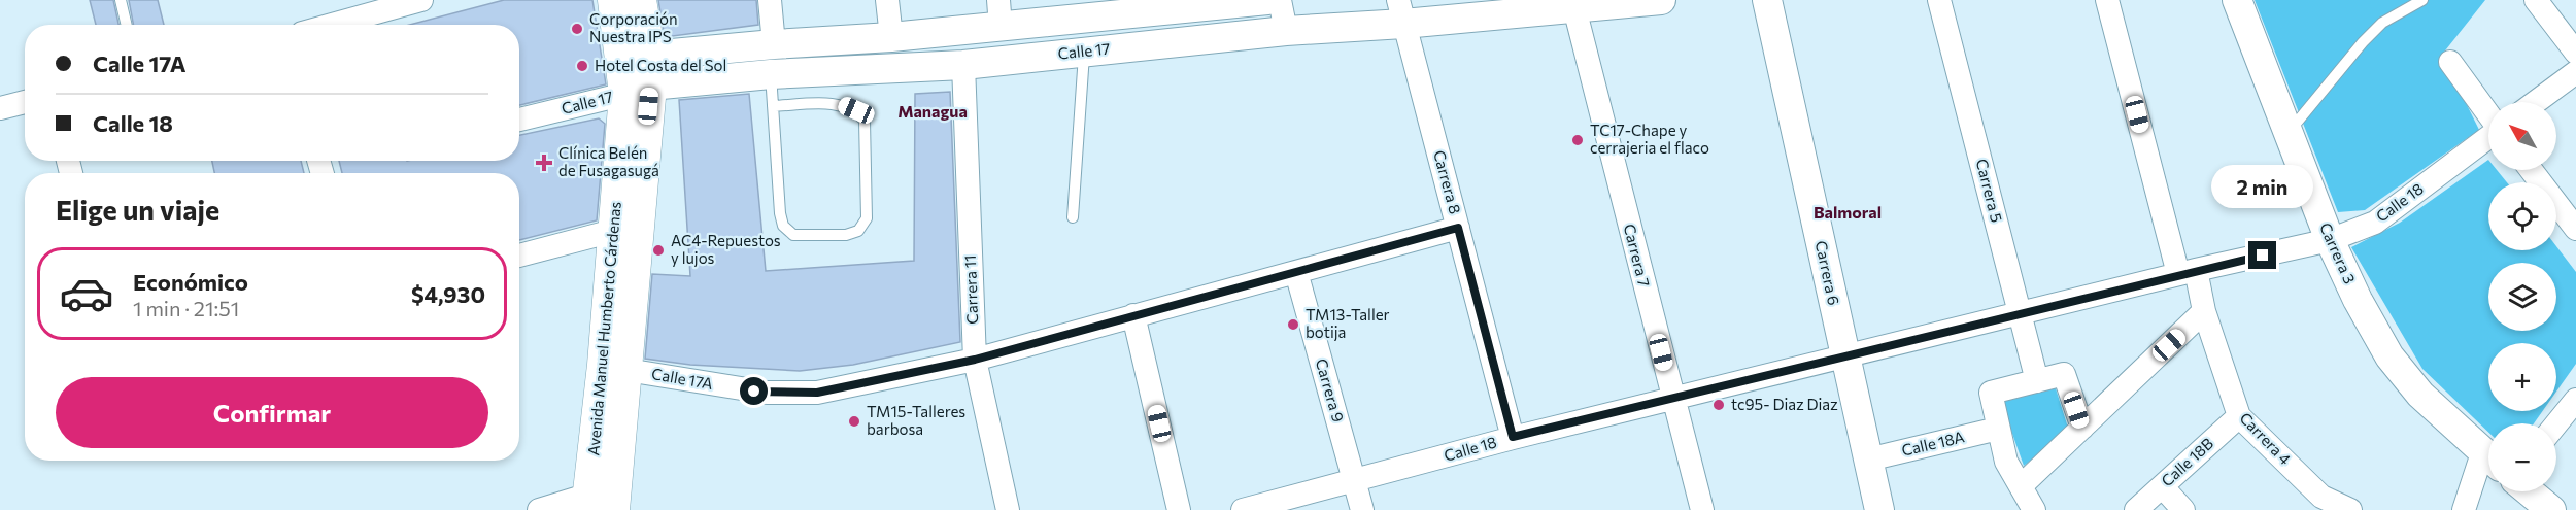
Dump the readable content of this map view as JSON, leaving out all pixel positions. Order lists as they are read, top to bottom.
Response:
{
  "streets": {
    "main road": ["Avenida Manuel Humberto Cárdenas"],
    "street": [
      "Calle 17",
      "Carrera 8",
      "Carrera 5",
      "Calle 18",
      "Carrera 3",
      "Carrera 7",
      "Carrera 6",
      "Carrera 11",
      "Calle 17A",
      "Carrera 9",
      "Carrera 4",
      "Calle 18A",
      "Calle 18B"
    ]
  },
  "crossings": [
    ["Calle 17", "Carrera 8"],
    ["Calle 17", "Carrera 7"],
    ["Calle 17", "Carrera 11"],
    ["Calle 17", "Avenida Manuel Humberto Cárdenas"],
    ["Carrera 8", "Calle 18"],
    ["Carrera 8", "Calle 17A"],
    ["Carrera 5", "Calle 18"],
    ["Calle 18", "Carrera 3"],
    ["Calle 18", "Carrera 7"],
    ["Calle 18", "Carrera 6"],
    ["Calle 18", "Carrera 9"],
    ["Calle 18", "Carrera 4"],
    ["Carrera 6", "Calle 18A"],
    ["Carrera 11", "Calle 17A"],
    ["Avenida Manuel Humberto Cárdenas", "Calle 17A"],
    ["Calle 17A", "Carrera 9"],
    ["Carrera 4", "Calle 18B"]
  ],
  "districts": ["Managua", "Balmoral"],
  "places": {
    "other": [
      "Corporación Nuestra IPS",
      "Hotel Costa del Sol",
      "TC17-Chape y cerrajeria el flaco",
      "AC4-Repuestos y lujos",
      "TM13-Taller botija",
      "tc95- Diaz Diaz",
      "TM15-Talleres barbosa"
    ],
    "health": ["Clínica Belén de Fusagasugá"]
  },
  "north": "top left",
  "page": {
    "banner": ["Calle 17A", "Calle 18"],
    "map_buttons": ["+", "−"],
    "bubble": "2 min",
    "heading": "Elige un viaje",
    "list": [
      {
        "name": "Económico",
        "note": "1 min · 21:51",
        "value": "$4,930"
      }
    ],
    "buttons": "Confirmar"
  }
}
